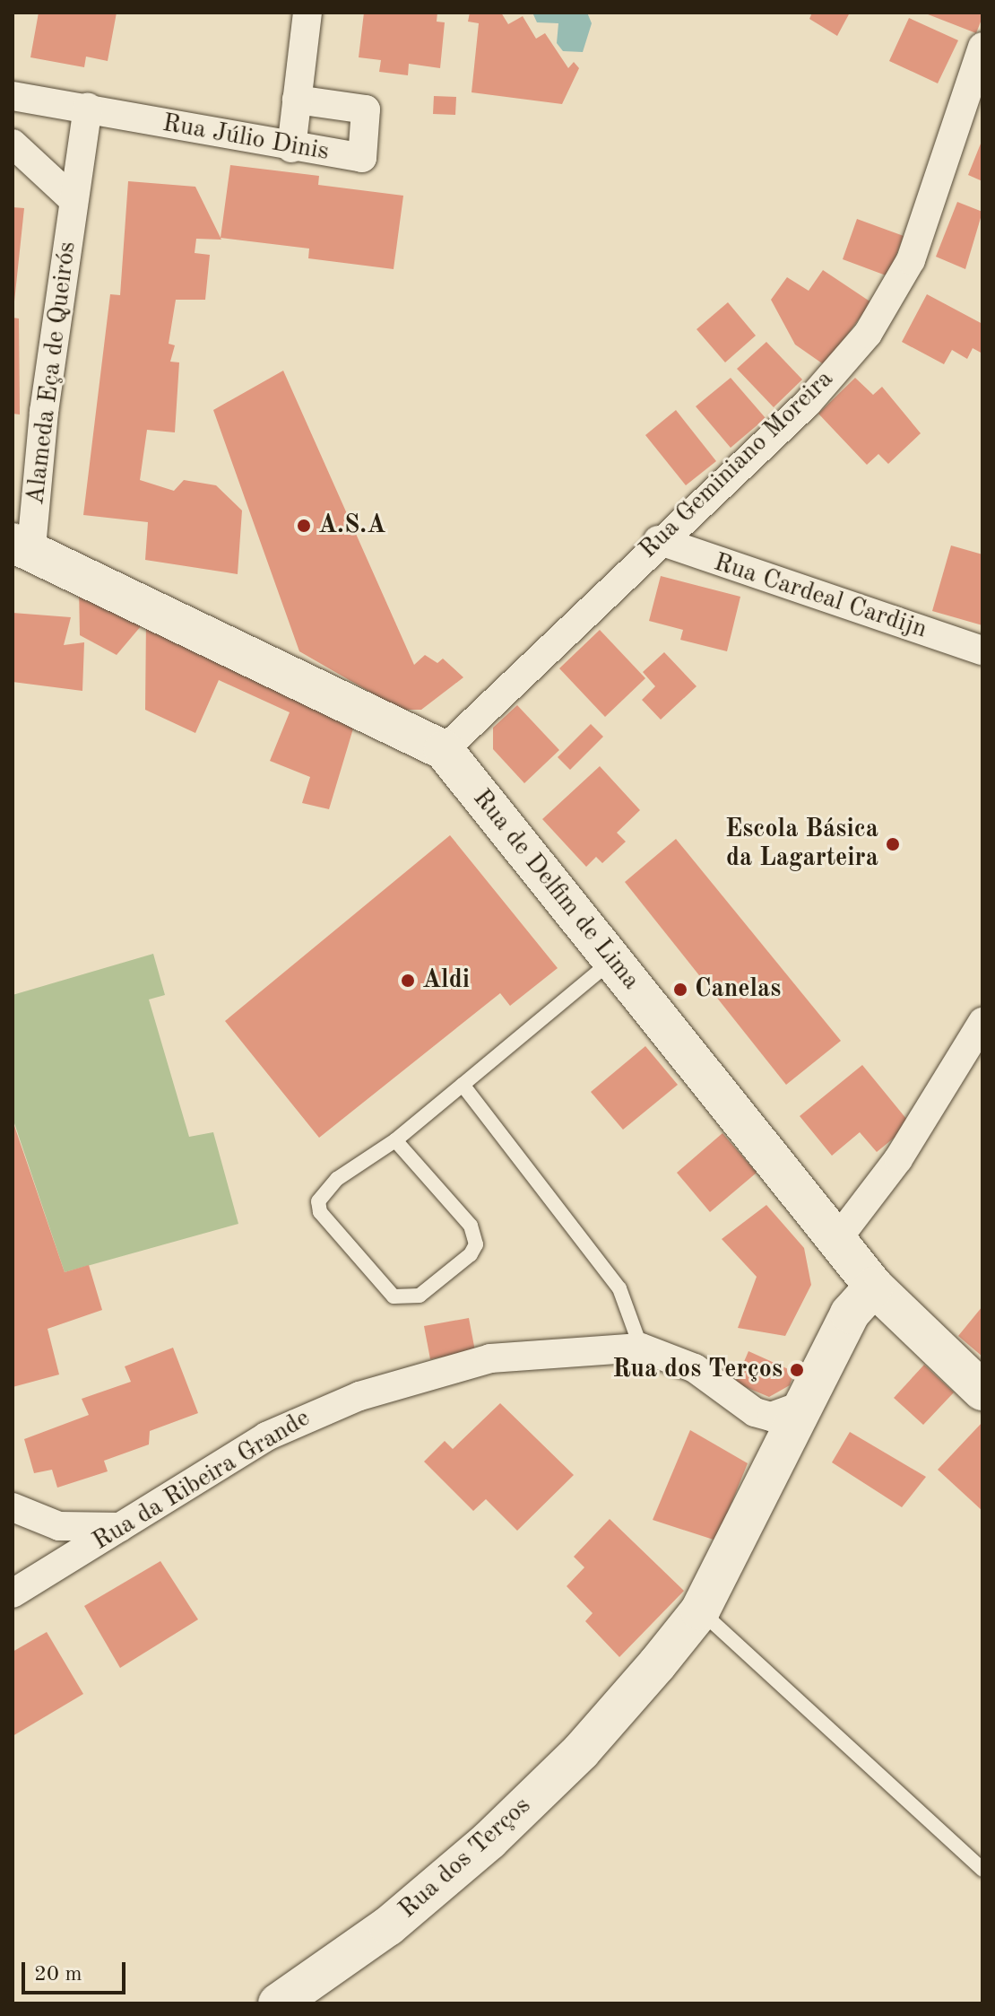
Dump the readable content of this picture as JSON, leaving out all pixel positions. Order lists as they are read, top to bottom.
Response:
{
  "streets": {
    "main road": ["Rua de Delfim de Lima", "Rua dos Terços"],
    "street": [
      "Rua Júlio Dinis",
      "Alameda Eça de Queirós",
      "Rua Geminiano Moreira",
      "Rua Cardeal Cardijn",
      "Rua da Ribeira Grande"
    ]
  },
  "crossings": [
    ["Rua Júlio Dinis", "Alameda Eça de Queirós"],
    ["Alameda Eça de Queirós", "Rua de Delfim de Lima"],
    ["Rua Geminiano Moreira", "Rua Cardeal Cardijn"],
    ["Rua Geminiano Moreira", "Rua de Delfim de Lima"],
    ["Rua de Delfim de Lima", "Rua dos Terços"],
    ["Rua da Ribeira Grande", "Rua dos Terços"]
  ],
  "places": [
    "A.S.A",
    "Escola Básica da Lagarteira",
    "Aldi",
    "Canelas",
    "Rua dos Terços"
  ],
  "scale_bar": "20 m"
}
